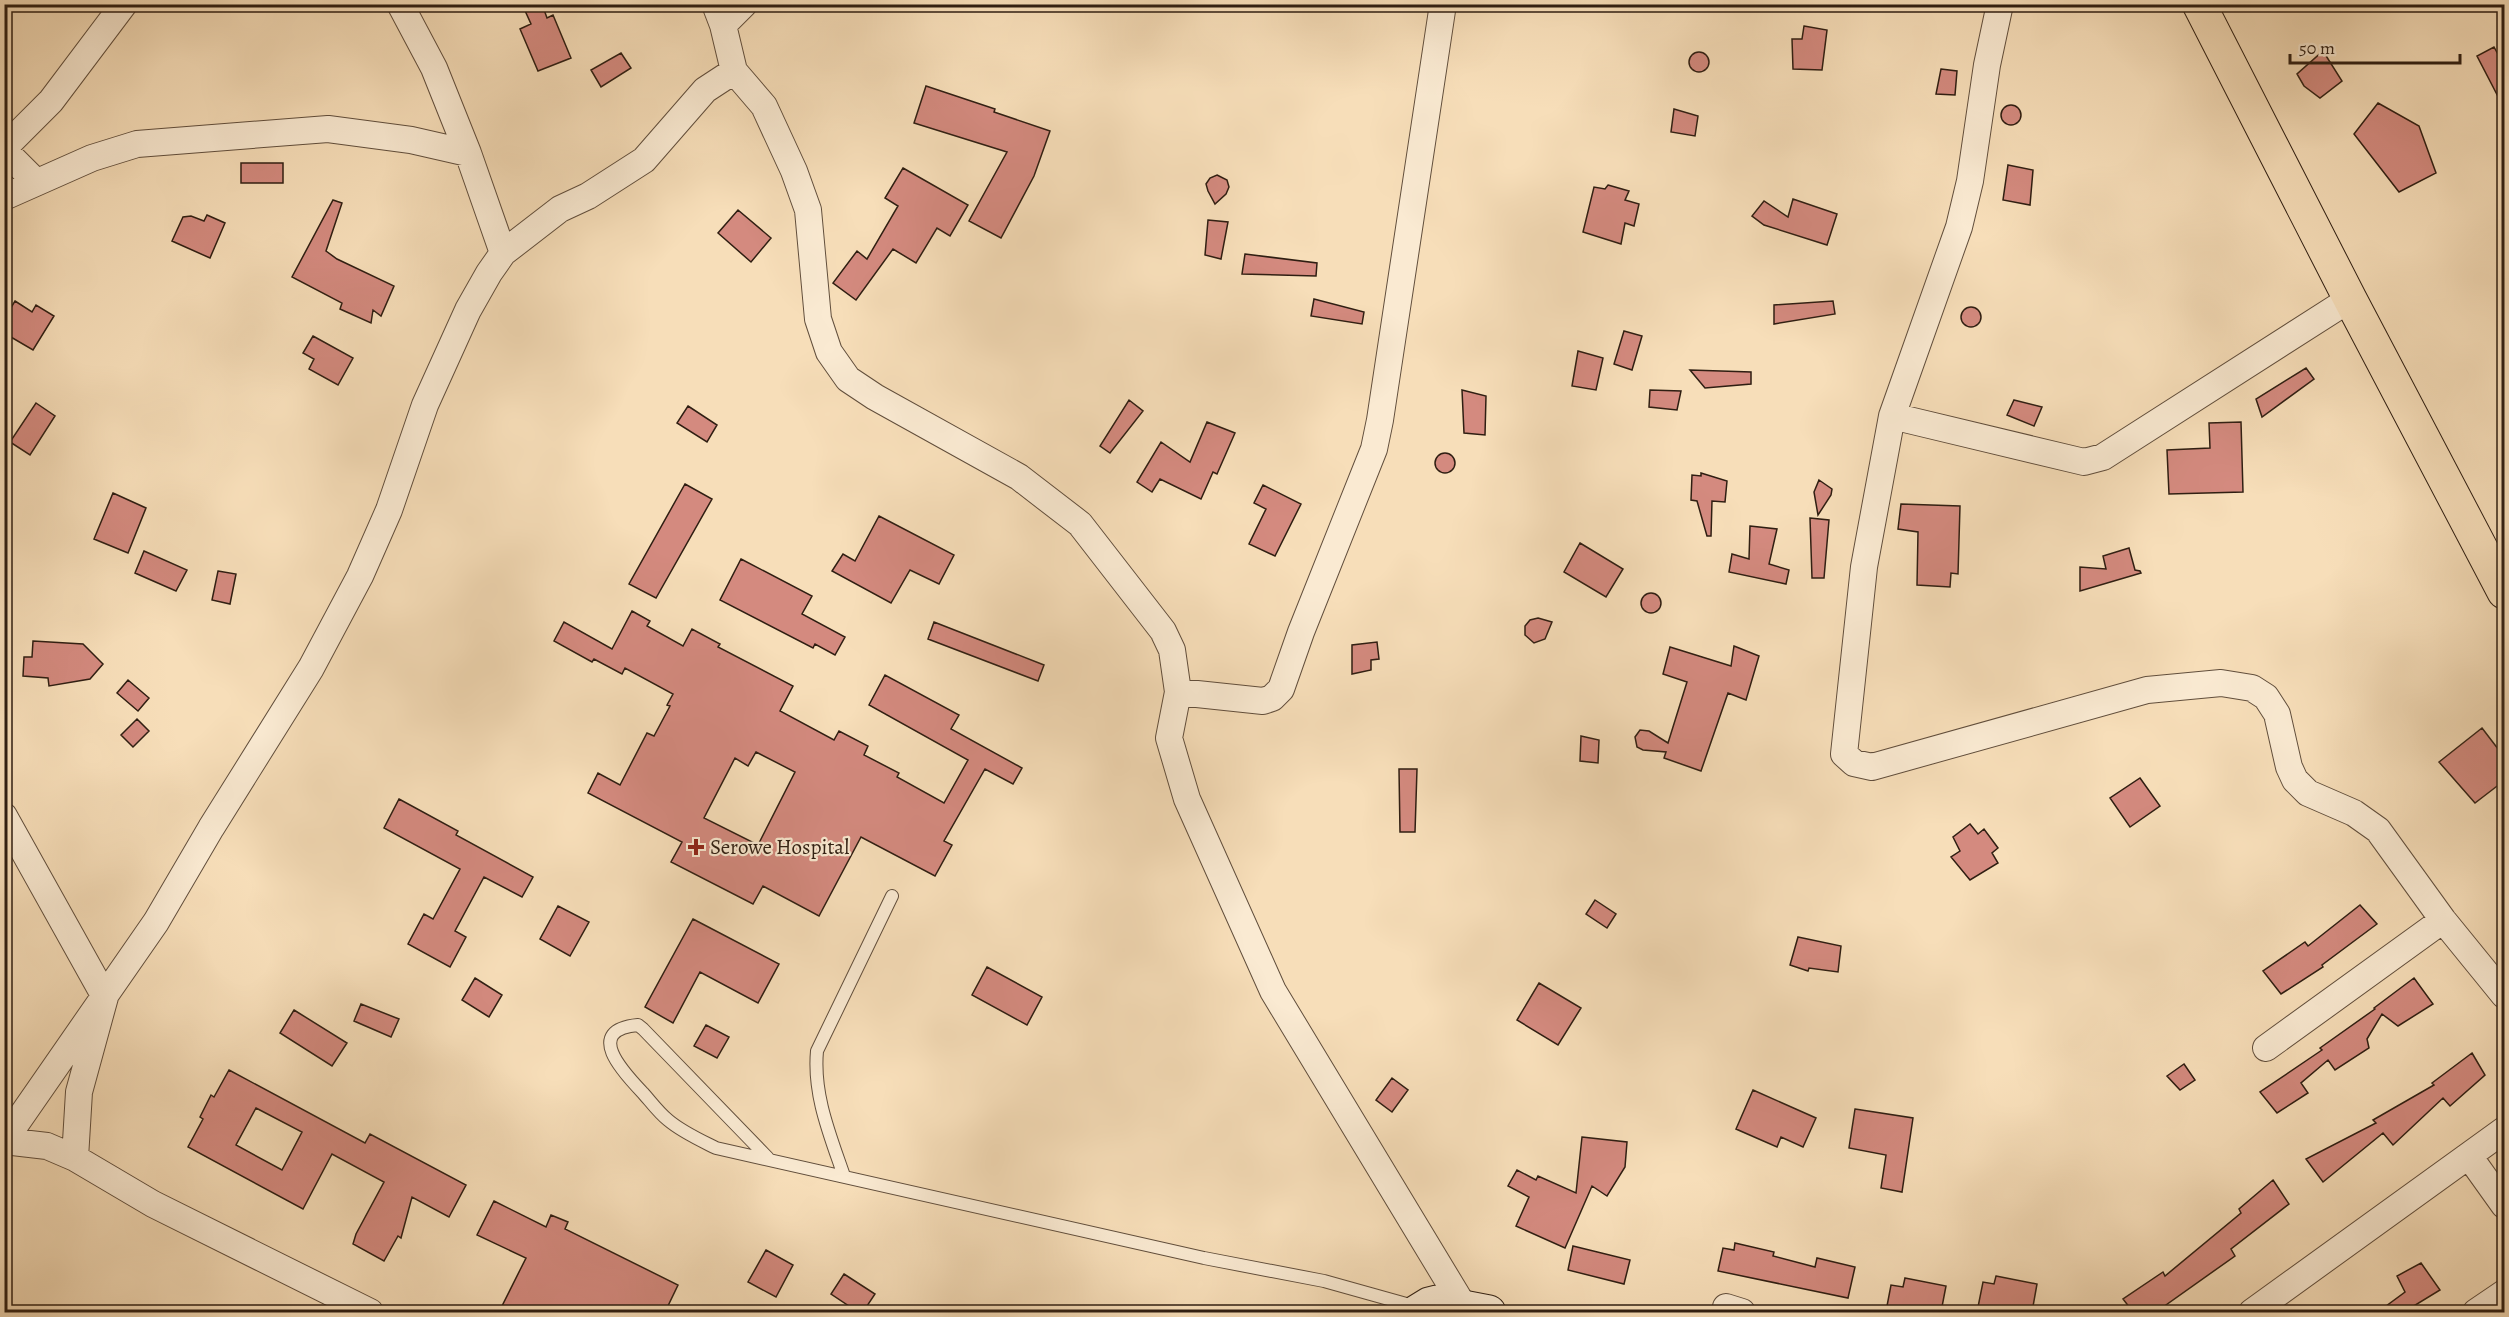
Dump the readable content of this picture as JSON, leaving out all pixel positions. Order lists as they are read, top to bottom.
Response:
{
  "places": {
    "health": ["Serowe Hospital"]
  },
  "scale_bar": "50 m"
}
